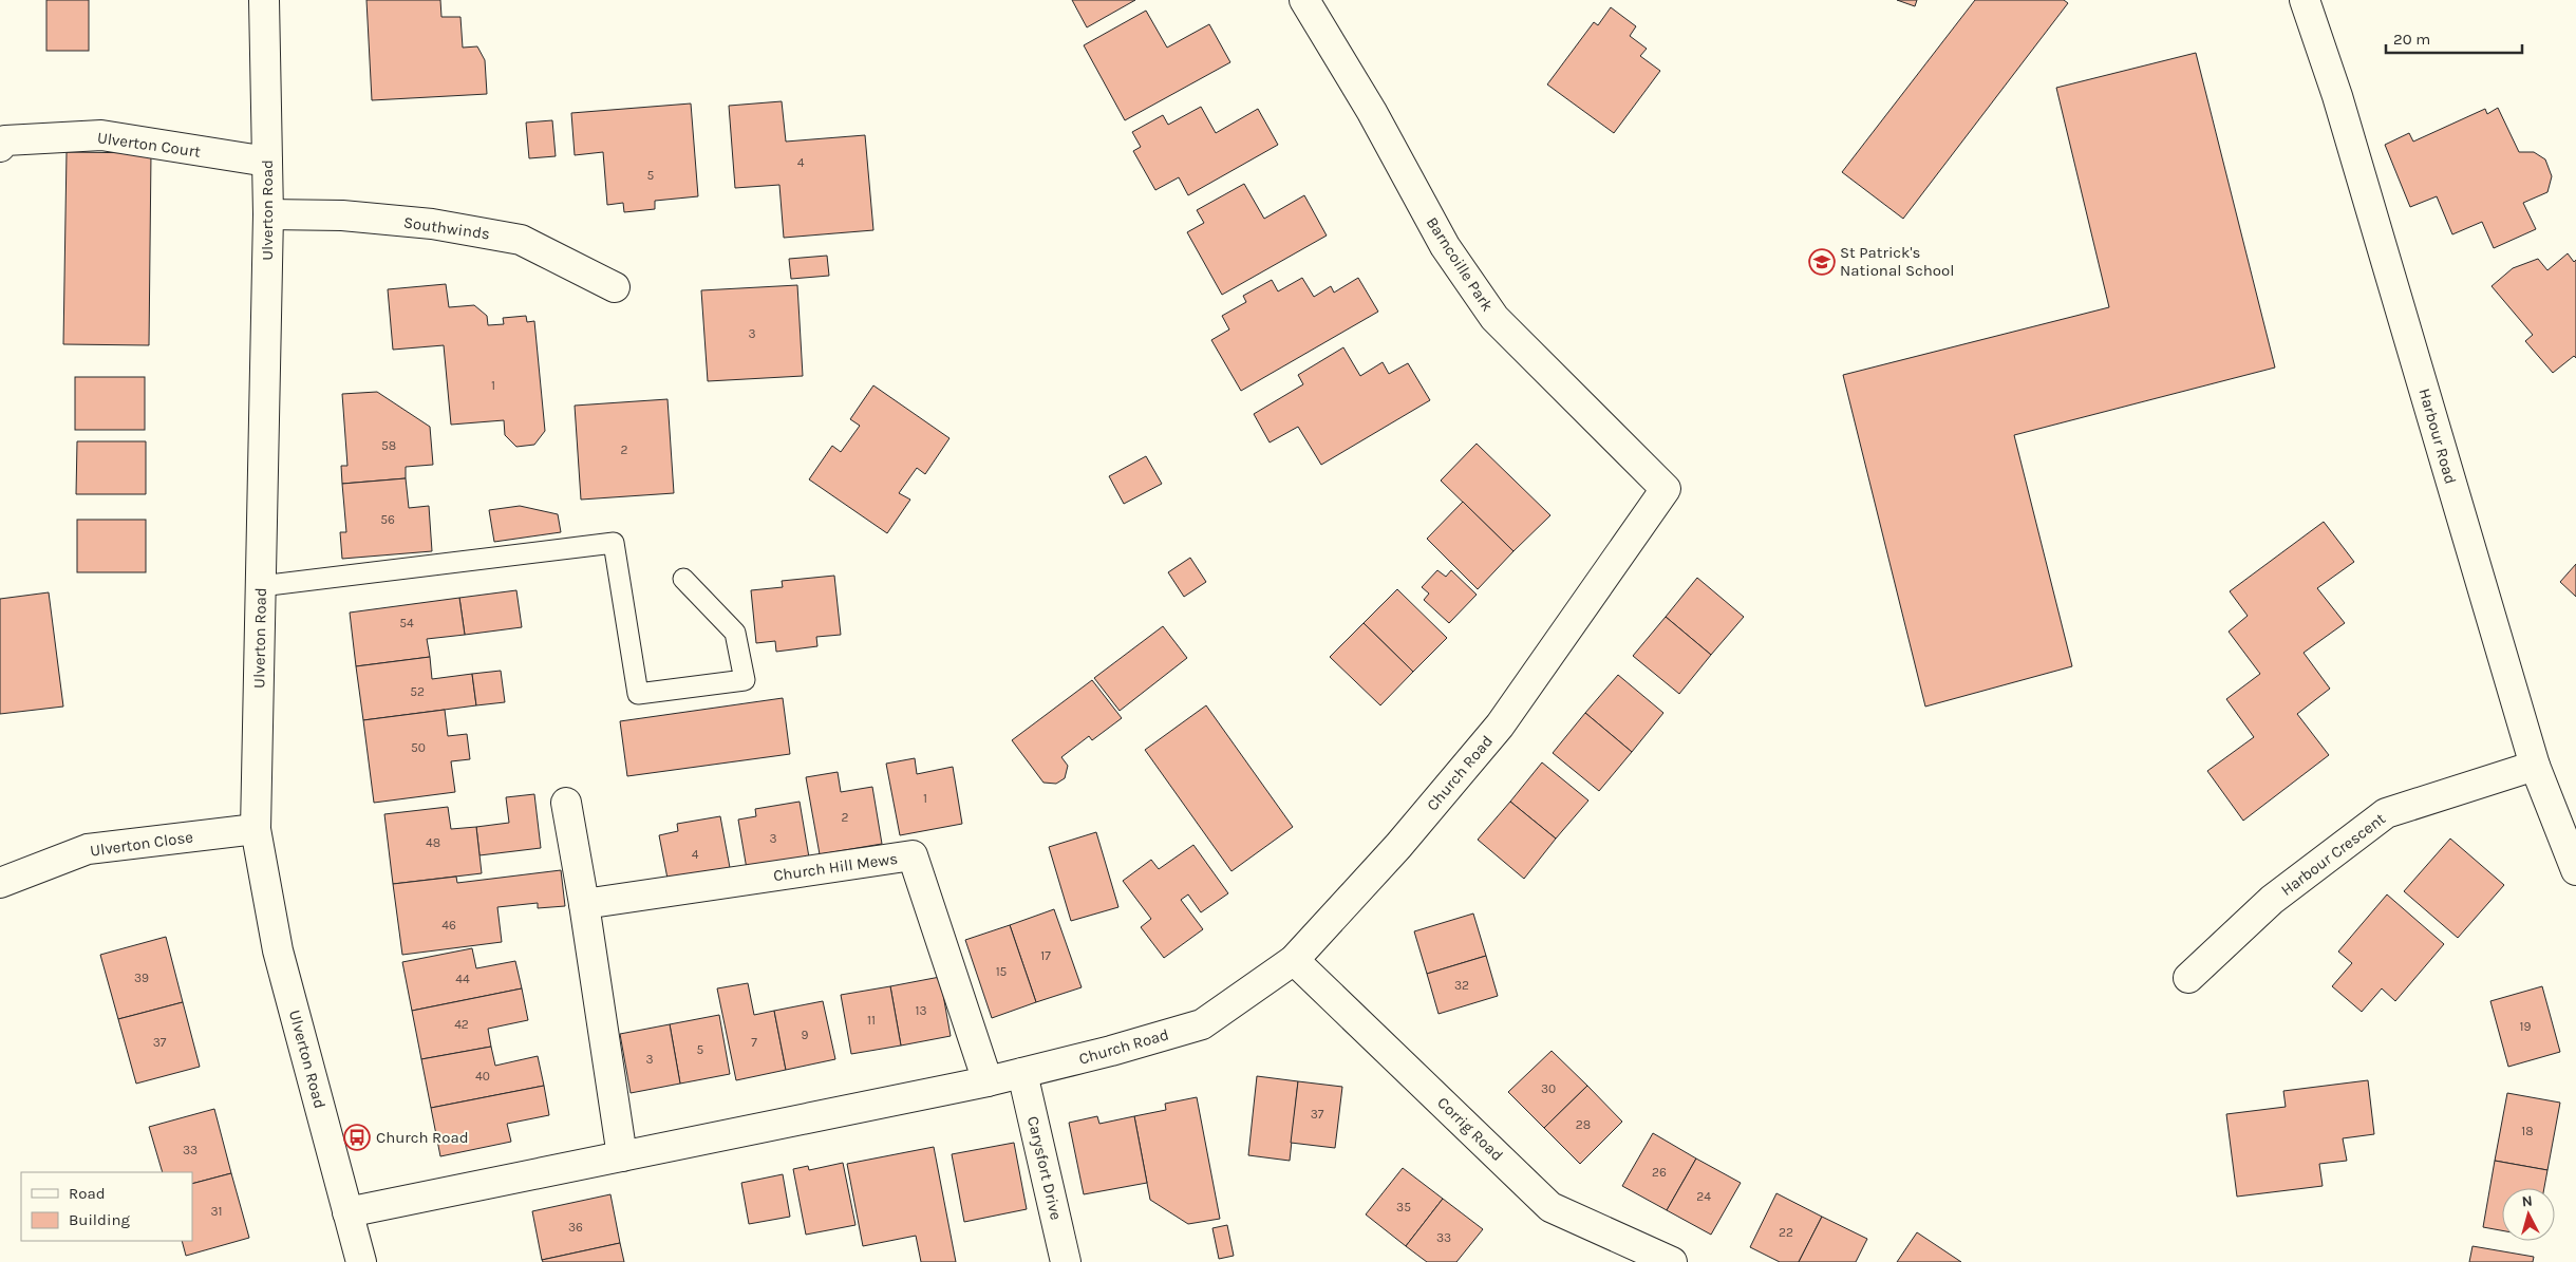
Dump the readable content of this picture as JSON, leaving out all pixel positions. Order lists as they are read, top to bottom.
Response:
{
  "streets": {
    "street": [
      "Ulverton Court",
      "Ulverton Road",
      "Southwinds",
      "Barncoille Park",
      "Harbour Road",
      "Church Road",
      "Ulverton Close",
      "Harbour Crescent",
      "Church Hill Mews",
      "Corrig Road",
      "Carysfort Drive"
    ]
  },
  "crossings": [
    ["Ulverton Court", "Ulverton Road"],
    ["Ulverton Road", "Southwinds"],
    ["Ulverton Road", "Church Road"],
    ["Ulverton Road", "Ulverton Close"],
    ["Barncoille Park", "Church Road"],
    ["Harbour Road", "Harbour Crescent"],
    ["Church Road", "Church Hill Mews"],
    ["Church Road", "Corrig Road"],
    ["Church Road", "Carysfort Drive"]
  ],
  "places": {
    "school or university": ["St Patrick's National School"],
    "bus stop": ["Church Road"]
  },
  "house_numbers": [
    "4",
    "5",
    "3",
    "1",
    "58",
    "2",
    "56",
    "54",
    "52",
    "50",
    "1",
    "2",
    "3",
    "48",
    "4",
    "46",
    "17",
    "15",
    "39",
    "44",
    "32",
    "13",
    "11",
    "42",
    "19",
    "9",
    "37",
    "7",
    "5",
    "3",
    "40",
    "30",
    "37",
    "28",
    "18",
    "33",
    "26",
    "24",
    "35",
    "31",
    "36",
    "22",
    "33"
  ],
  "legend": ["Road", "Building"],
  "scale_bar": "20 m",
  "north": "top"
}
